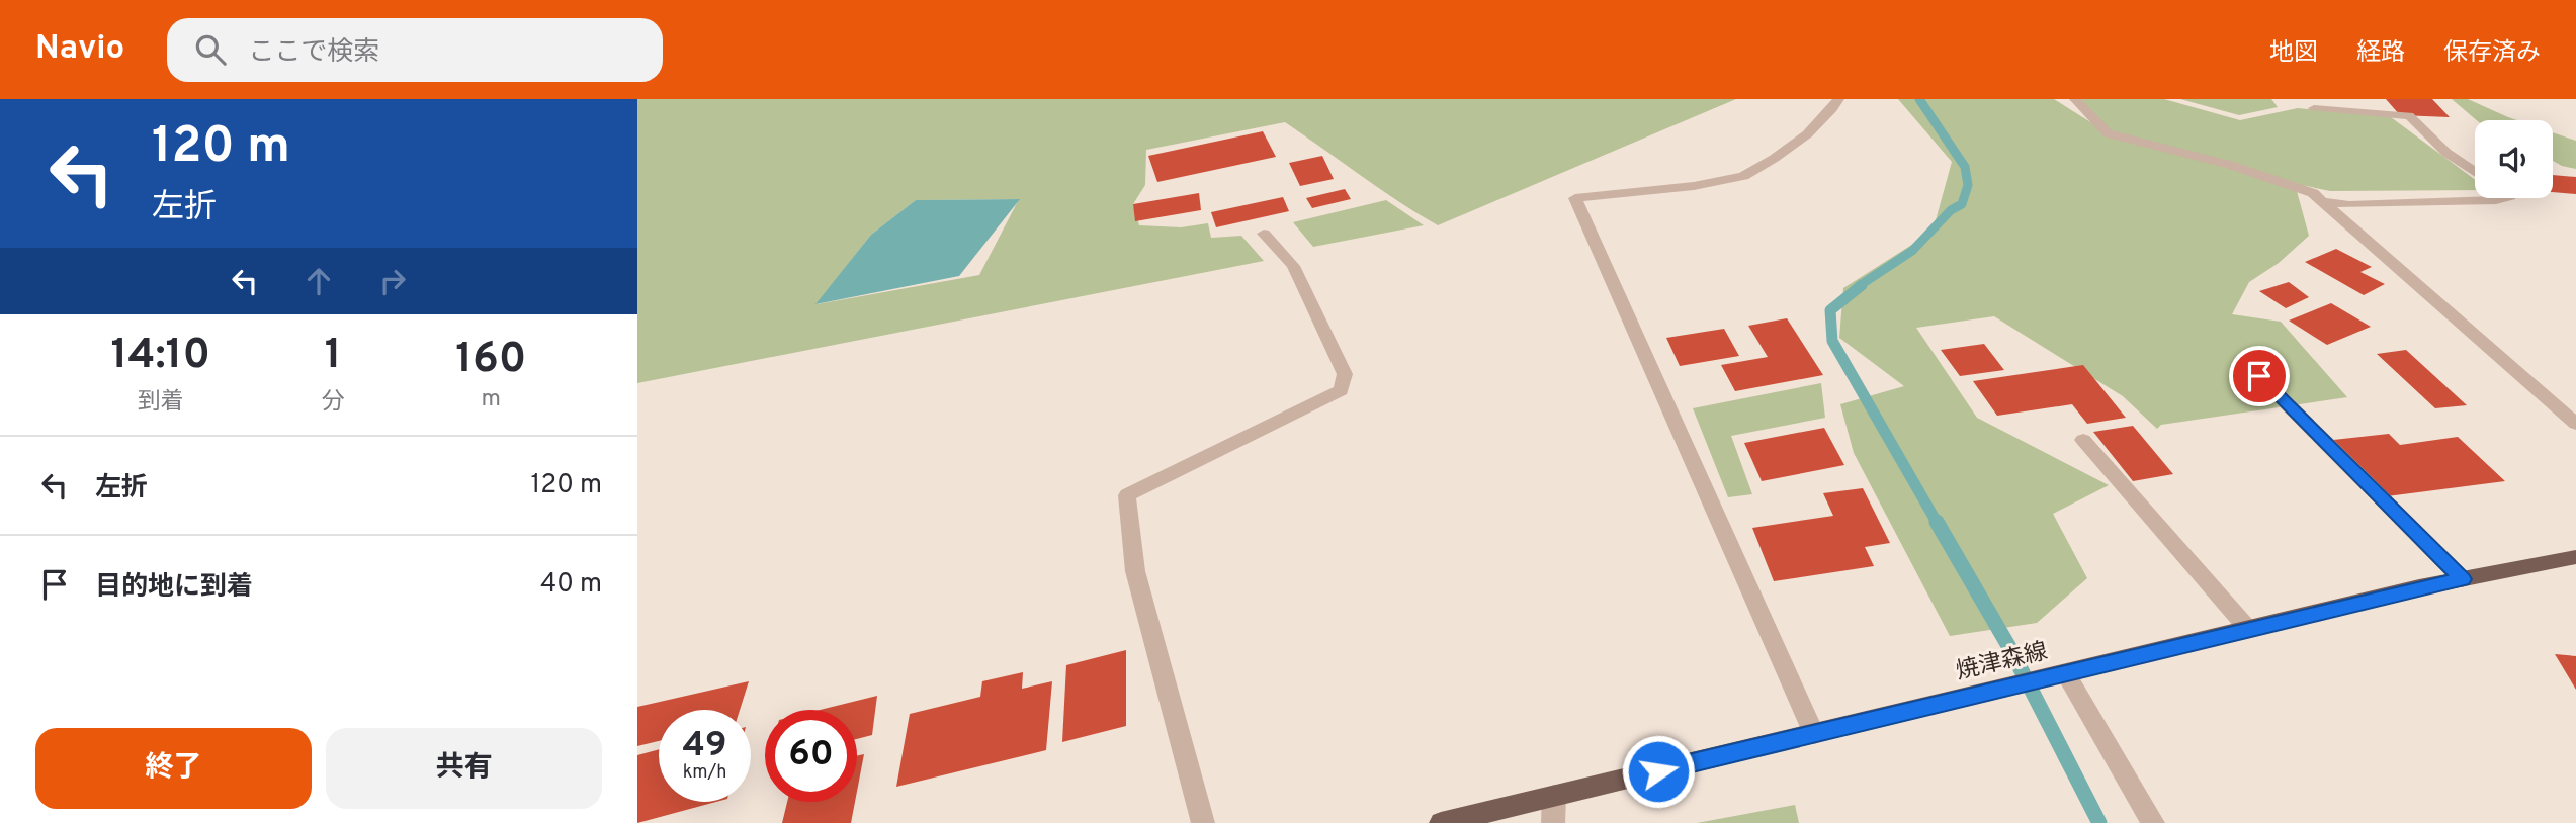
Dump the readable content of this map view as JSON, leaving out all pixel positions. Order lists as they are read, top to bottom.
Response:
{
  "streets": {
    "main road": ["焼津森線"]
  },
  "page": {
    "header": "Navio",
    "search": "ここで検索",
    "nav": ["地図", "経路", "保存済み"],
    "turn": ["120 m", "左折"],
    "eta": [
      "14:10",
      "到着",
      "1",
      "分",
      "160",
      "m"
    ],
    "list": [
      {
        "name": "左折",
        "value": "120 m"
      },
      {
        "name": "目的地に到着",
        "value": "40 m"
      }
    ],
    "speed": "49 km/h",
    "limit": "60",
    "buttons": ["終了", "共有"]
  }
}
